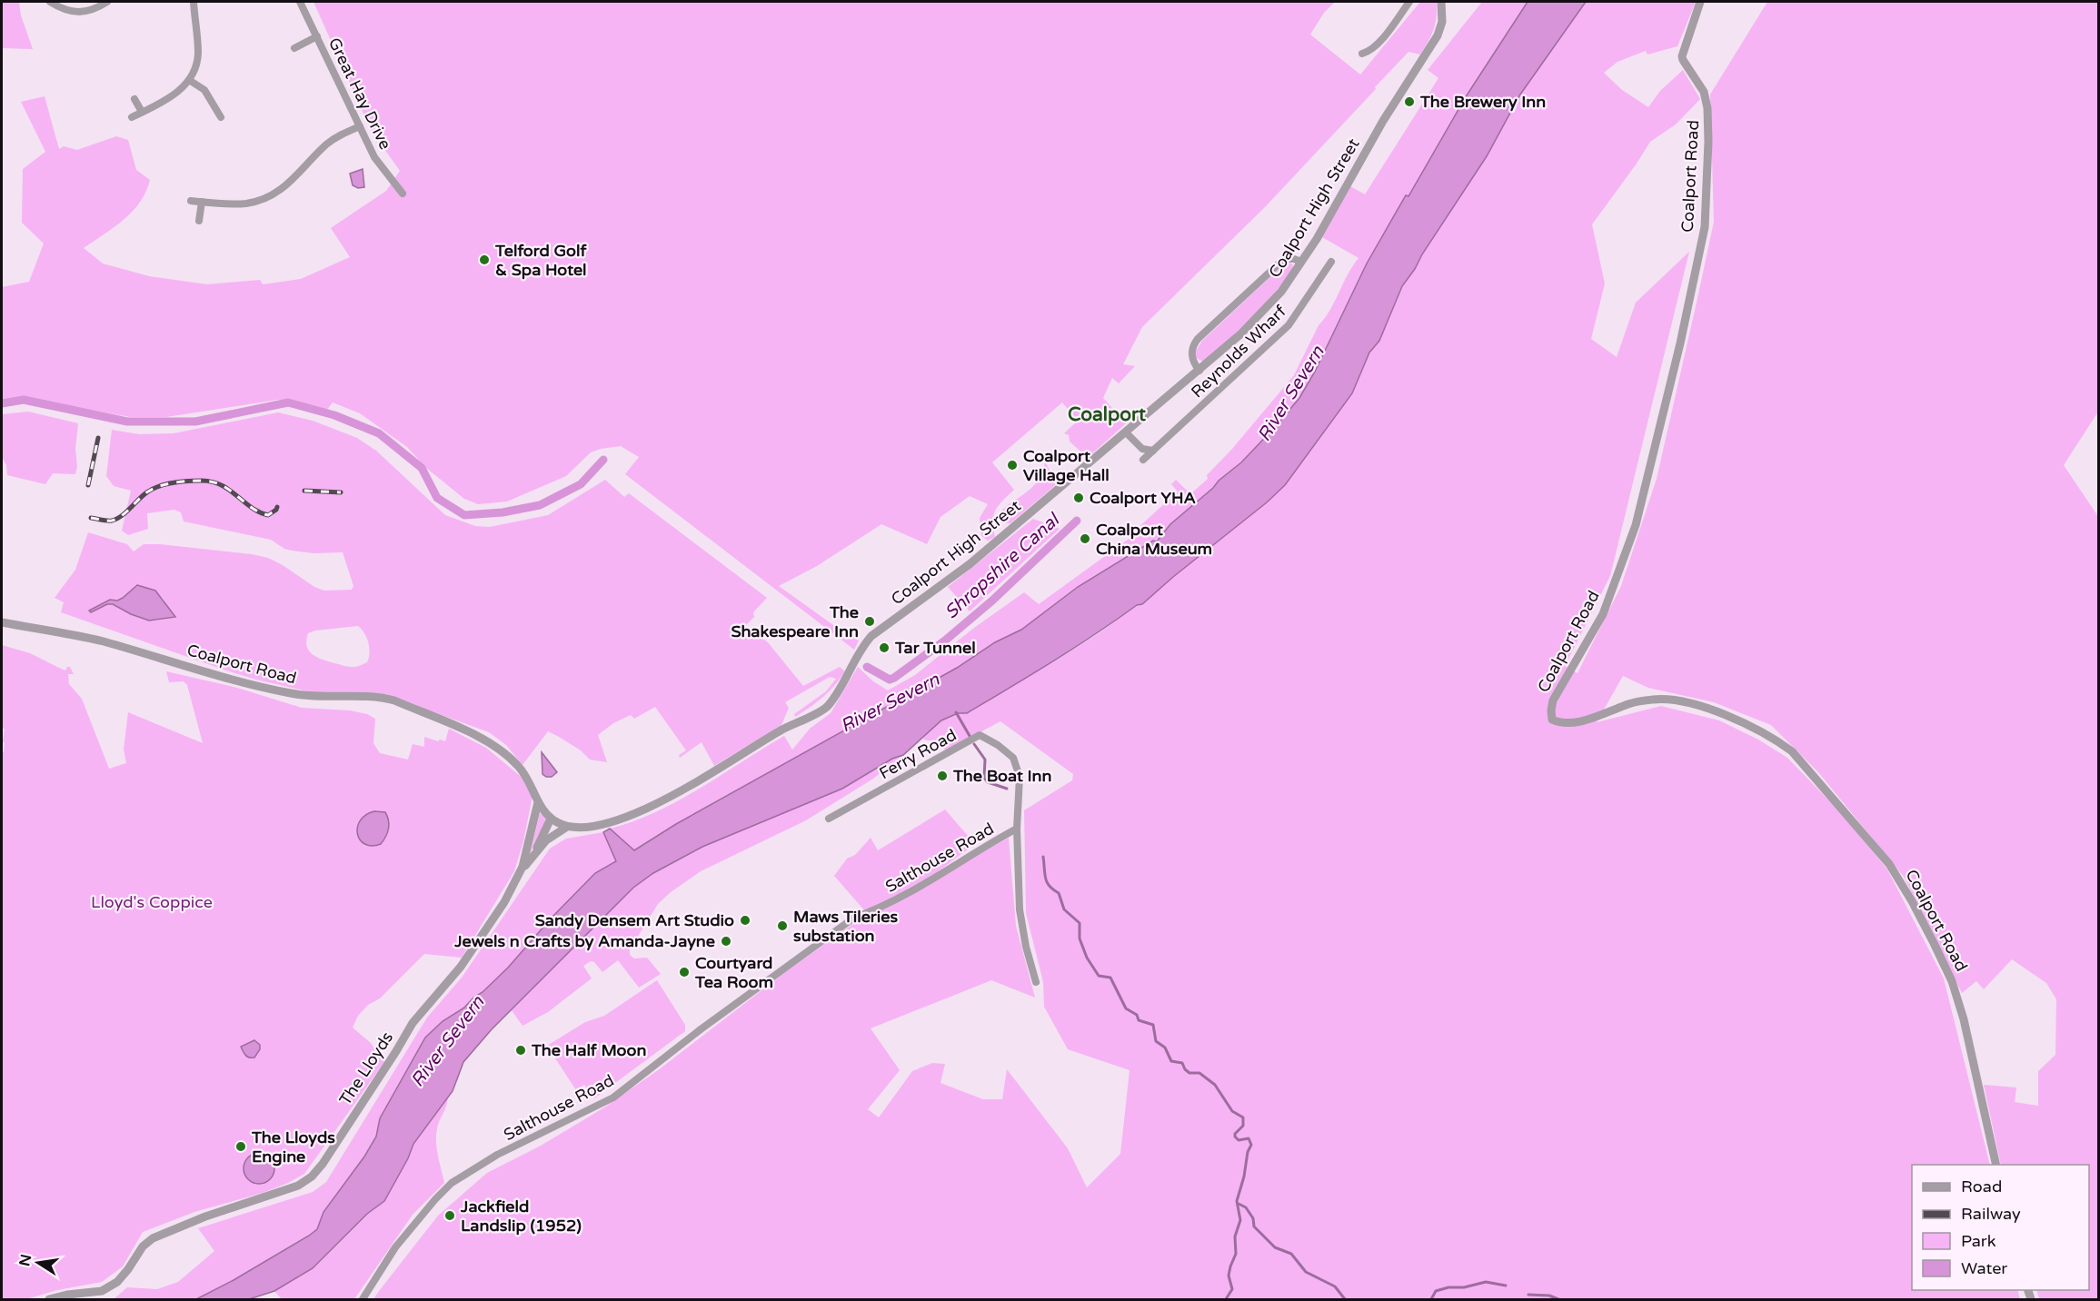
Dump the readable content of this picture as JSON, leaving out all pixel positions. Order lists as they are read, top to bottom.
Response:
{
  "streets": {
    "street": [
      "Great Hay Drive",
      "Coalport Road",
      "Coalport High Street",
      "Reynolds Wharf",
      "Ferry Road",
      "Salthouse Road",
      "The Lloyds"
    ]
  },
  "crossings": [
    ["Coalport Road", "The Lloyds"],
    ["Ferry Road", "Salthouse Road"]
  ],
  "districts": ["Coalport"],
  "water": ["River Severn", "Shropshire Canal"],
  "parks": ["Lloyd's Coppice"],
  "places": [
    "The Brewery Inn",
    "Telford Golf & Spa Hotel",
    "Coalport Village Hall",
    "Coalport YHA",
    "Coalport China Museum",
    "The Shakespeare Inn",
    "Tar Tunnel",
    "The Boat Inn",
    "Sandy Densem Art Studio",
    "Maws Tileries substation",
    "Jewels n Crafts by Amanda-Jayne",
    "Courtyard Tea Room",
    "The Half Moon",
    "The Lloyds Engine",
    "Jackfield Landslip (1952)"
  ],
  "legend": [
    "Road",
    "Railway",
    "Park",
    "Water"
  ],
  "north": "left"
}
